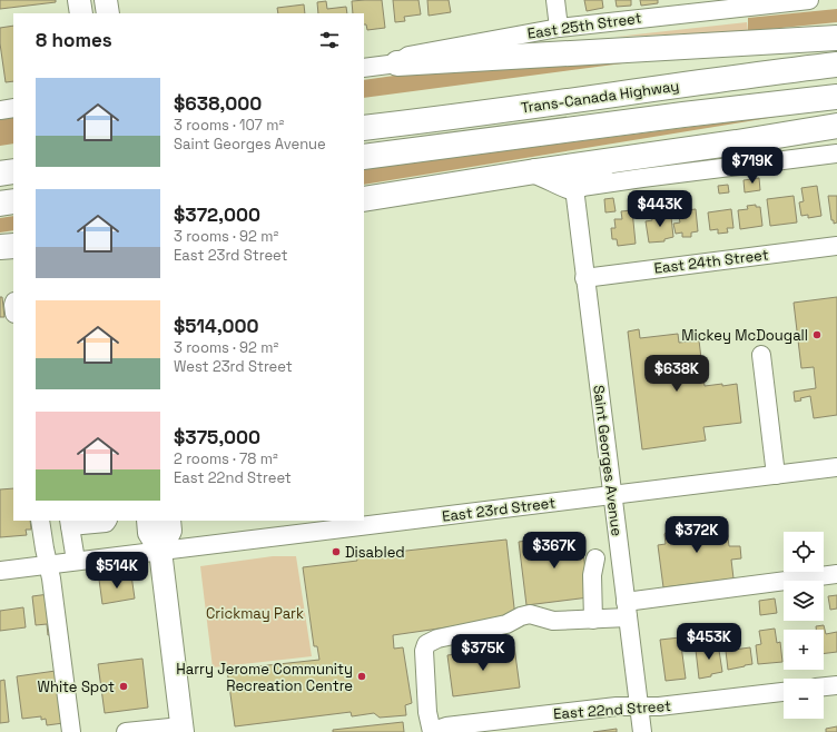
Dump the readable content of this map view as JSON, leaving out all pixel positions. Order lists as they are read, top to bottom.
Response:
{
  "streets": {
    "highway": ["Trans-Canada Highway"],
    "street": [
      "East 25th Street",
      "East 24th Street",
      "Saint Georges Avenue",
      "East 23rd Street",
      "East 22nd Street"
    ]
  },
  "crossings": [
    ["East 24th Street", "Saint Georges Avenue"],
    ["Saint Georges Avenue", "East 23rd Street"],
    ["Saint Georges Avenue", "East 22nd Street"]
  ],
  "parks": ["Crickmay Park"],
  "places": [
    "Mickey McDougall",
    "Disabled",
    "Harry Jerome Community Recreation Centre",
    "White Spot"
  ],
  "page": {
    "heading": "8 homes",
    "list": [
      {
        "name": "$638,000",
        "note": "3 rooms · 107 m² · Saint Georges Avenue"
      },
      {
        "name": "$372,000",
        "note": "3 rooms · 92 m² · East 23rd Street"
      },
      {
        "name": "$514,000",
        "note": "3 rooms · 92 m² · West 23rd Street"
      },
      {
        "name": "$375,000",
        "note": "2 rooms · 78 m² · East 22nd Street"
      }
    ],
    "price": [
      "$719K",
      "$443K",
      "$638K",
      "$372K",
      "$367K",
      "$514K",
      "$453K",
      "$375K"
    ],
    "map_buttons": ["+", "−"]
  }
}
